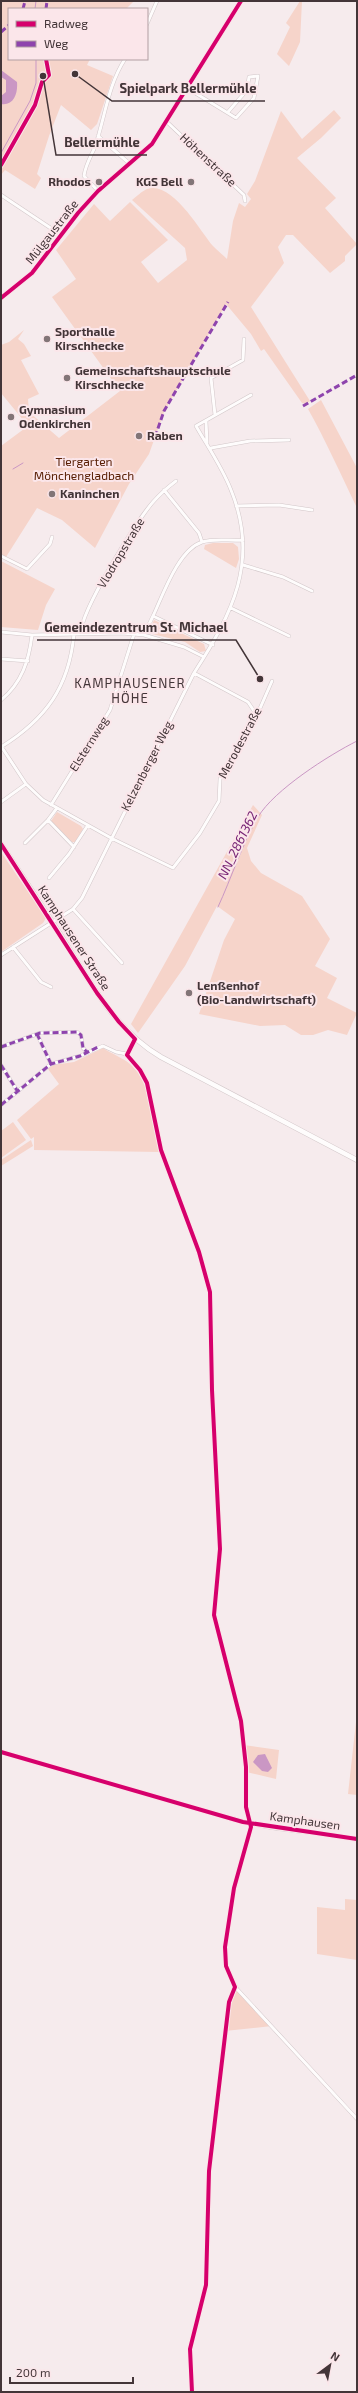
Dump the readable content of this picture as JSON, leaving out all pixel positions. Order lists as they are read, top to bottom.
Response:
{
  "streets": {
    "main road": ["Kamphausener Straße"],
    "street": [
      "Höhenstraße",
      "Mülgaustraße",
      "Vlodropstraße",
      "Merodestraße",
      "Elsternweg",
      "Kelzenberger Weg",
      "Kamphausen"
    ]
  },
  "crossings": [
    ["Höhenstraße", "Mülgaustraße"],
    ["Merodestraße", "Kelzenberger Weg"],
    ["Kelzenberger Weg", "Kamphausener Straße"]
  ],
  "districts": ["KAMPHAUSENER HÖHE"],
  "water": ["NN_2861362"],
  "parks": ["Tiergarten Mönchengladbach"],
  "places": [
    "Spielpark Bellermühle",
    "Bellermühle",
    "Rhodos",
    "KGS Bell",
    "Sporthalle Kirschhecke",
    "Gemeinschaftshauptschule Kirschhecke",
    "Gymnasium Odenkirchen",
    "Raben",
    "Kaninchen",
    "Gemeindezentrum St. Michael",
    "Lenßenhof (Bio-Landwirtschaft)"
  ],
  "legend": ["Radweg", "Weg"],
  "scale_bar": "200 m",
  "north": "top right"
}
